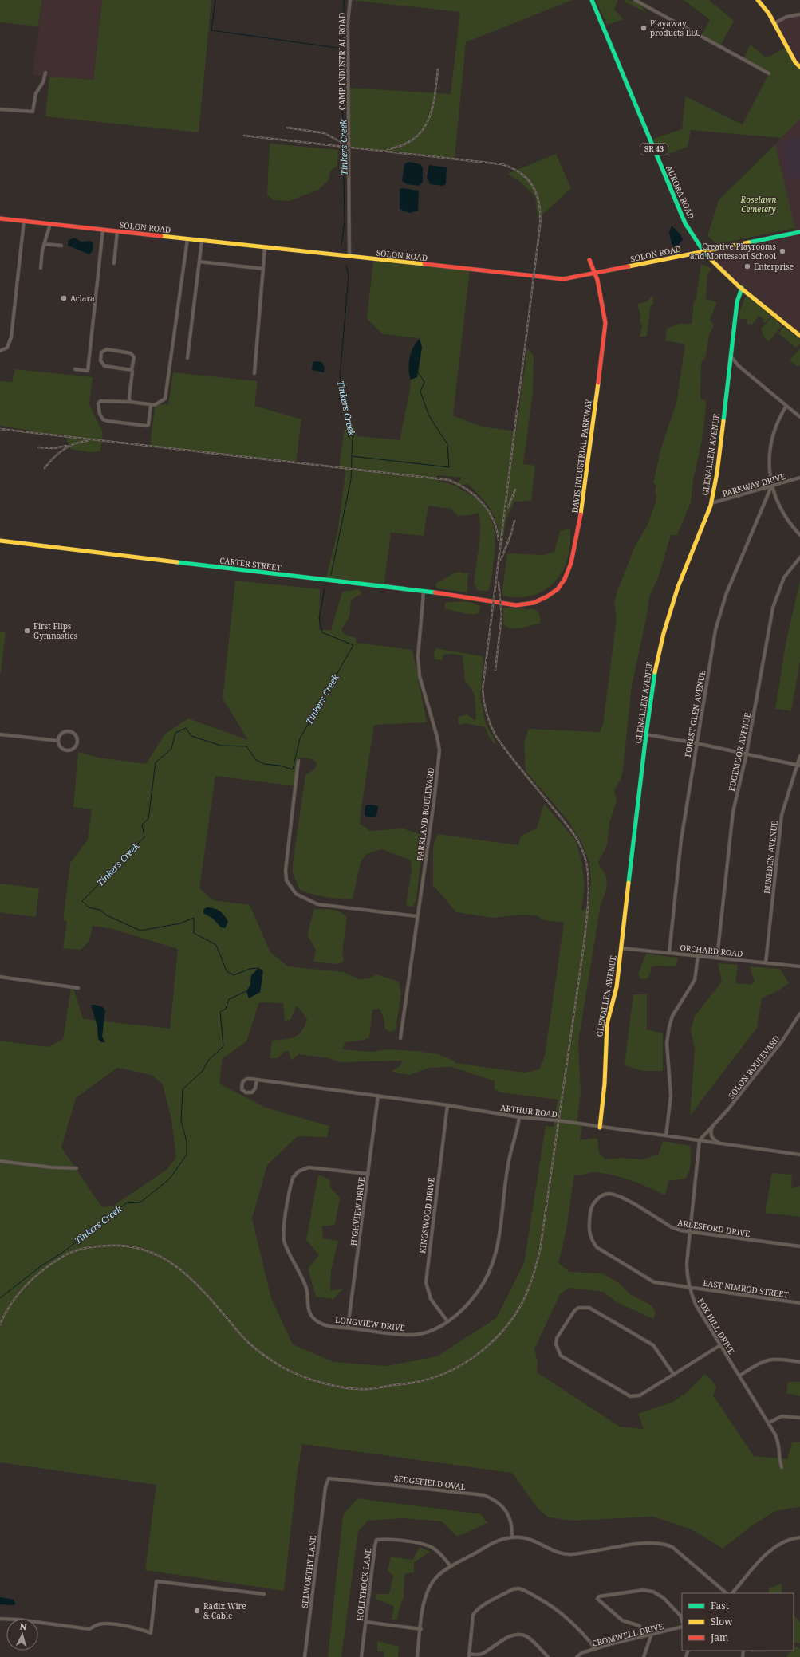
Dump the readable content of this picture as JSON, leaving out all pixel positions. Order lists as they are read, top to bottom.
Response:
{
  "streets": {
    "street": [
      "CAMP INDUSTRIAL ROAD",
      "SR 43",
      "AURORA ROAD",
      "SOLON ROAD",
      "GLENALLEN AVENUE",
      "DAVIS INDUSTRIAL PARKWAY",
      "PARKWAY DRIVE",
      "CARTER STREET",
      "FOREST GLEN AVENUE",
      "EDGEMOOR AVENUE",
      "PARKLAND BOULEVARD",
      "DUNEDEN AVENUE",
      "ORCHARD ROAD",
      "SOLON BOULEVARD",
      "ARTHUR ROAD",
      "HIGHVIEW DRIVE",
      "KINGSWOOD DRIVE",
      "ARLESFORD DRIVE",
      "EAST NIMROD STREET",
      "LONGVIEW DRIVE",
      "FOX HILL DRIVE",
      "SEDGEFIELD OVAL",
      "SELWORTHY LANE",
      "HOLLYHOCK LANE",
      "CROMWELL DRIVE"
    ]
  },
  "crossings": [
    ["CAMP INDUSTRIAL ROAD", "SOLON ROAD"],
    ["AURORA ROAD", "SOLON ROAD"],
    ["AURORA ROAD", "GLENALLEN AVENUE"],
    ["SOLON ROAD", "DAVIS INDUSTRIAL PARKWAY"],
    ["GLENALLEN AVENUE", "PARKWAY DRIVE"],
    ["GLENALLEN AVENUE", "ORCHARD ROAD"],
    ["GLENALLEN AVENUE", "ARTHUR ROAD"],
    ["DAVIS INDUSTRIAL PARKWAY", "CARTER STREET"],
    ["PARKWAY DRIVE", "FOREST GLEN AVENUE"],
    ["CARTER STREET", "PARKLAND BOULEVARD"],
    ["FOREST GLEN AVENUE", "ORCHARD ROAD"],
    ["EDGEMOOR AVENUE", "ORCHARD ROAD"],
    ["DUNEDEN AVENUE", "ORCHARD ROAD"],
    ["SOLON BOULEVARD", "ARTHUR ROAD"],
    ["SOLON BOULEVARD", "FOX HILL DRIVE"],
    ["ARTHUR ROAD", "HIGHVIEW DRIVE"],
    ["ARTHUR ROAD", "KINGSWOOD DRIVE"],
    ["ARTHUR ROAD", "LONGVIEW DRIVE"],
    ["ARTHUR ROAD", "FOX HILL DRIVE"],
    ["HIGHVIEW DRIVE", "LONGVIEW DRIVE"],
    ["KINGSWOOD DRIVE", "LONGVIEW DRIVE"],
    ["ARLESFORD DRIVE", "EAST NIMROD STREET"],
    ["ARLESFORD DRIVE", "FOX HILL DRIVE"],
    ["EAST NIMROD STREET", "FOX HILL DRIVE"],
    ["SEDGEFIELD OVAL", "SELWORTHY LANE"]
  ],
  "water": ["Tinkers Creek"],
  "parks": ["Roselawn Cemetery"],
  "places": [
    "Playaway products LLC",
    "Creative Playrooms and Montessori School",
    "Enterprise",
    "Aclara",
    "First Flips Gymnastics",
    "Radix Wire & Cable"
  ],
  "legend": ["Fast", "Slow", "Jam"],
  "north": "top"
}
